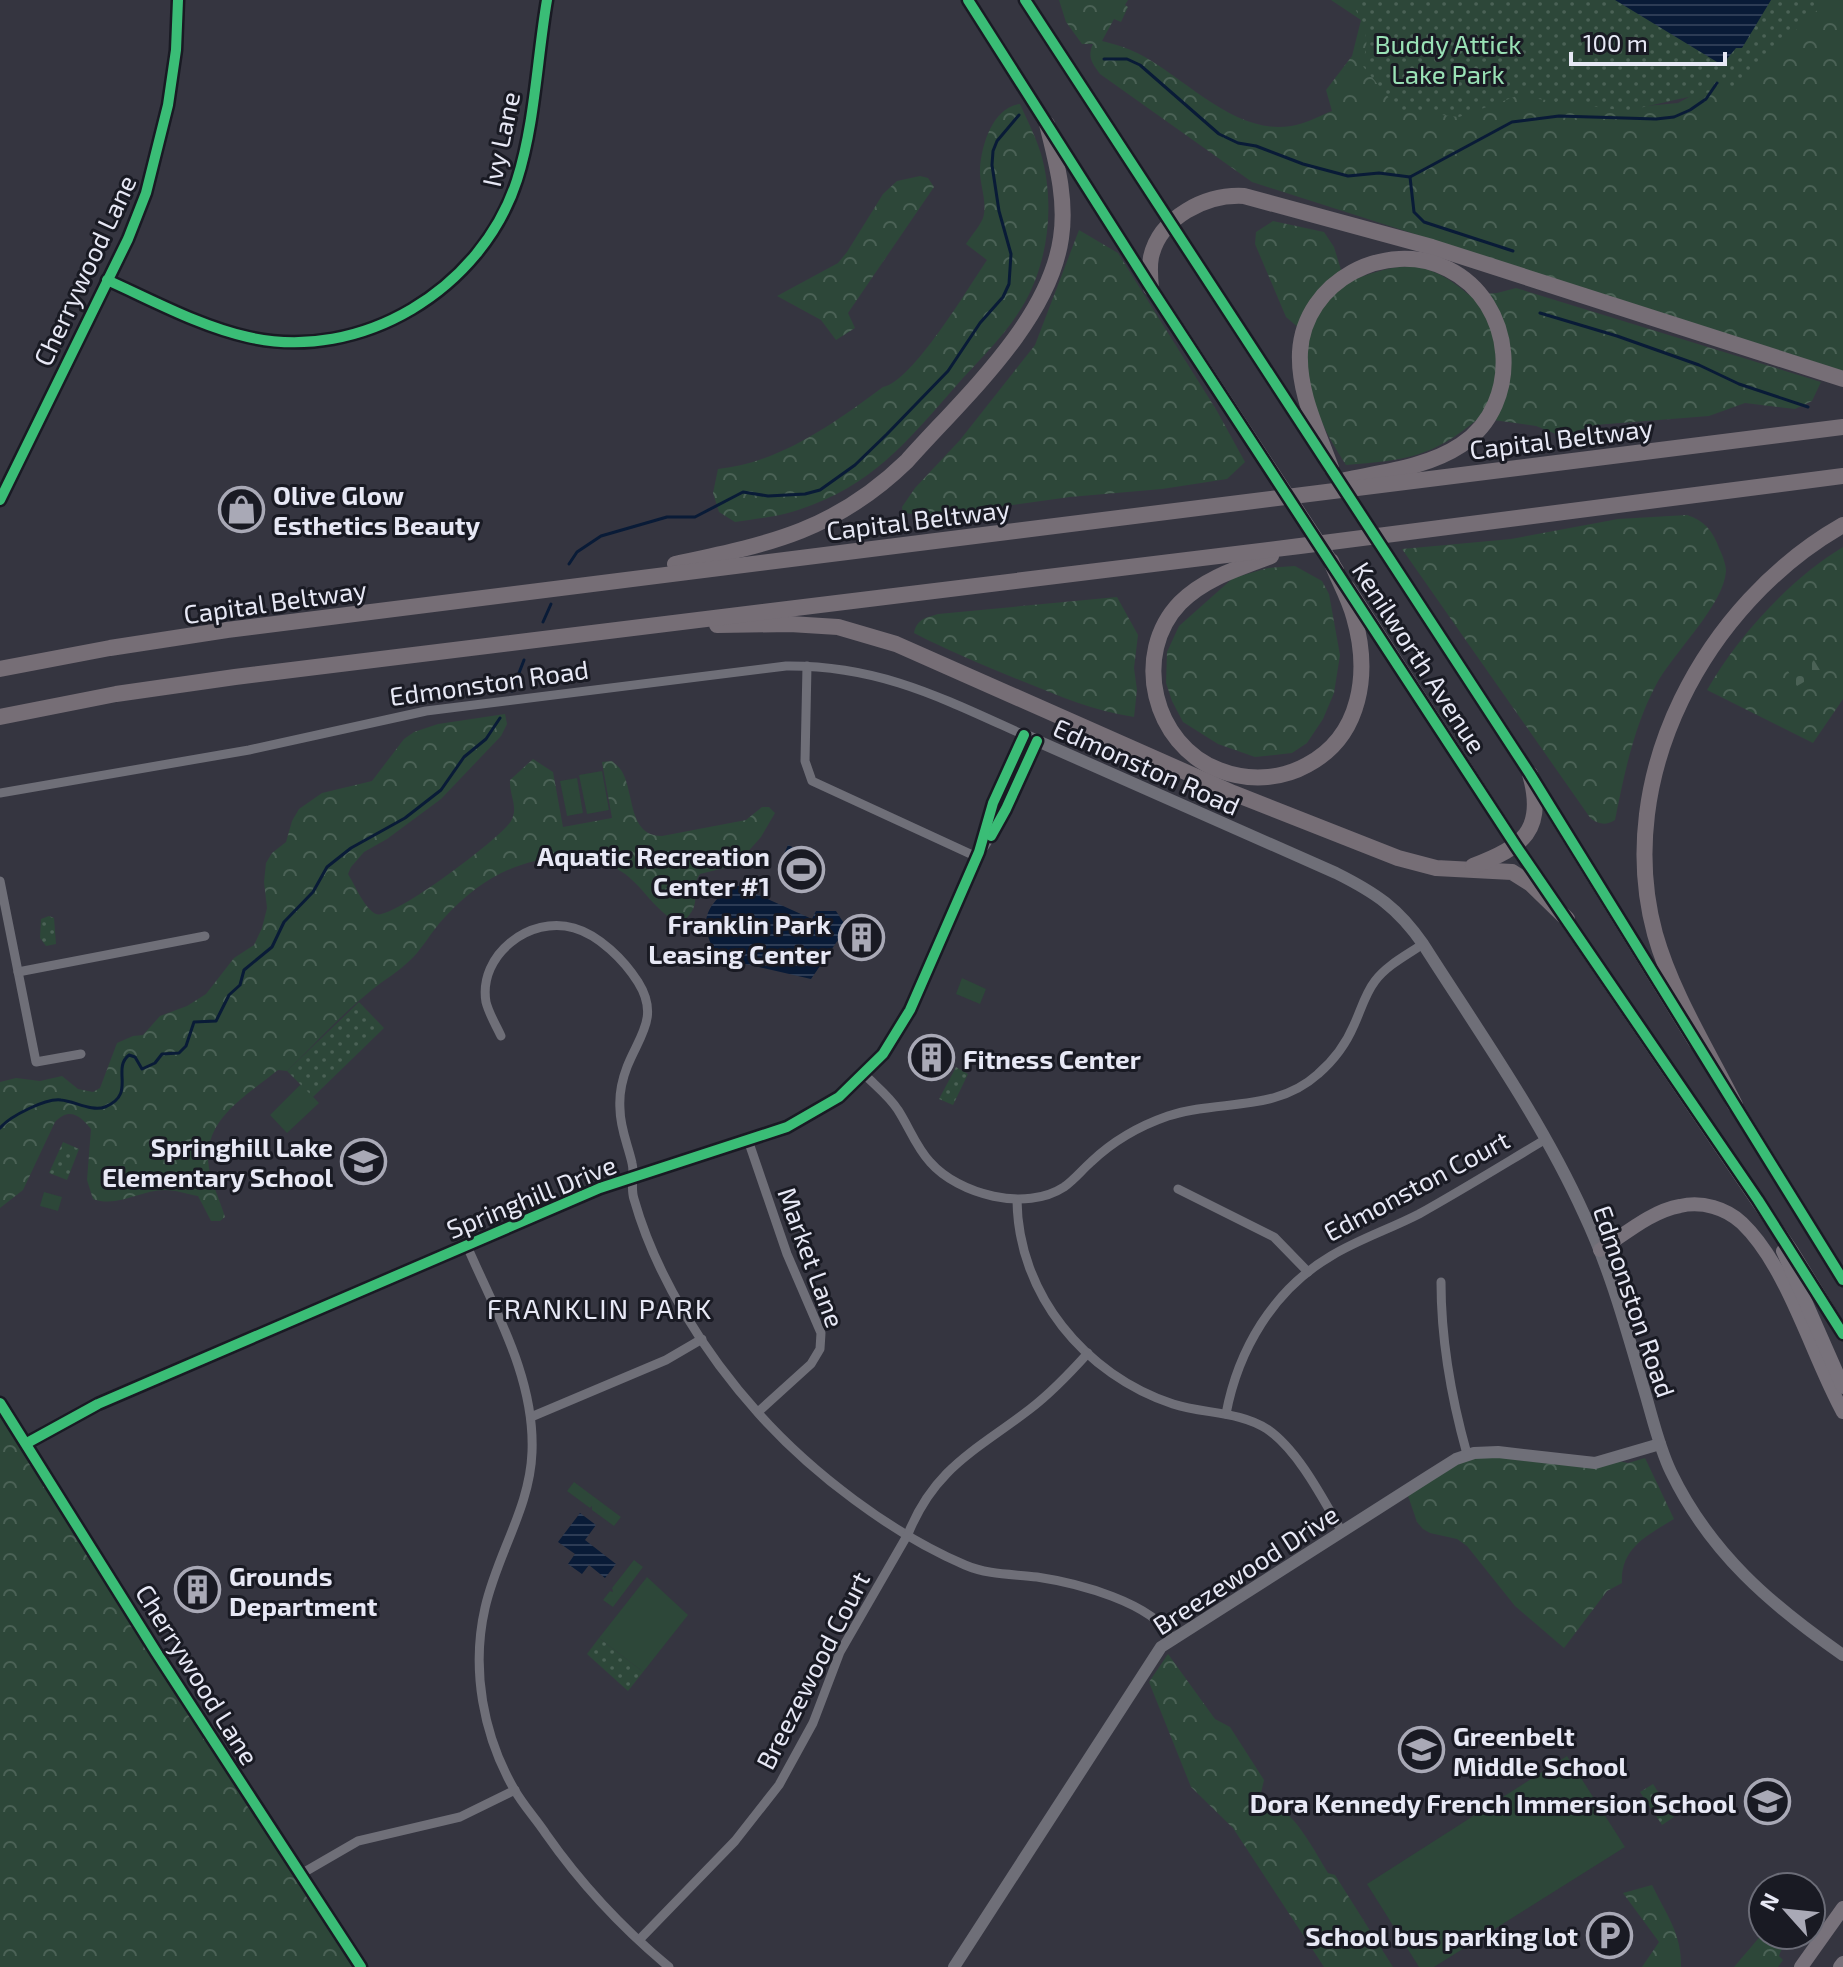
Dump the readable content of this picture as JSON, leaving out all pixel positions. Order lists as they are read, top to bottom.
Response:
{
  "streets": {
    "highway": ["Capital Beltway"],
    "main road": ["Kenilworth Avenue"],
    "street": [
      "Ivy Lane",
      "Cherrywood Lane",
      "Edmonston Road",
      "Edmonston Court",
      "Springhill Drive",
      "Market Lane",
      "Breezewood Drive",
      "Breezewood Court"
    ]
  },
  "crossings": [
    ["Ivy Lane", "Cherrywood Lane"],
    ["Cherrywood Lane", "Springhill Drive"],
    ["Edmonston Road", "Edmonston Court"],
    ["Edmonston Road", "Springhill Drive"],
    ["Edmonston Road", "Breezewood Drive"],
    ["Springhill Drive", "Market Lane"]
  ],
  "districts": ["FRANKLIN PARK"],
  "parks": ["Buddy Attick Lake Park"],
  "places": {
    "shop": ["Olive Glow Esthetics Beauty"],
    "sports": ["Aquatic Recreation Center #1"],
    "building": ["Franklin Park Leasing Center", "Fitness Center", "Grounds Department"],
    "school or university": ["Springhill Lake Elementary School", "Greenbelt Middle School", "Dora Kennedy French Immersion School"],
    "parking": ["School bus parking lot"]
  },
  "scale_bar": "100 m",
  "north": "top left"
}
